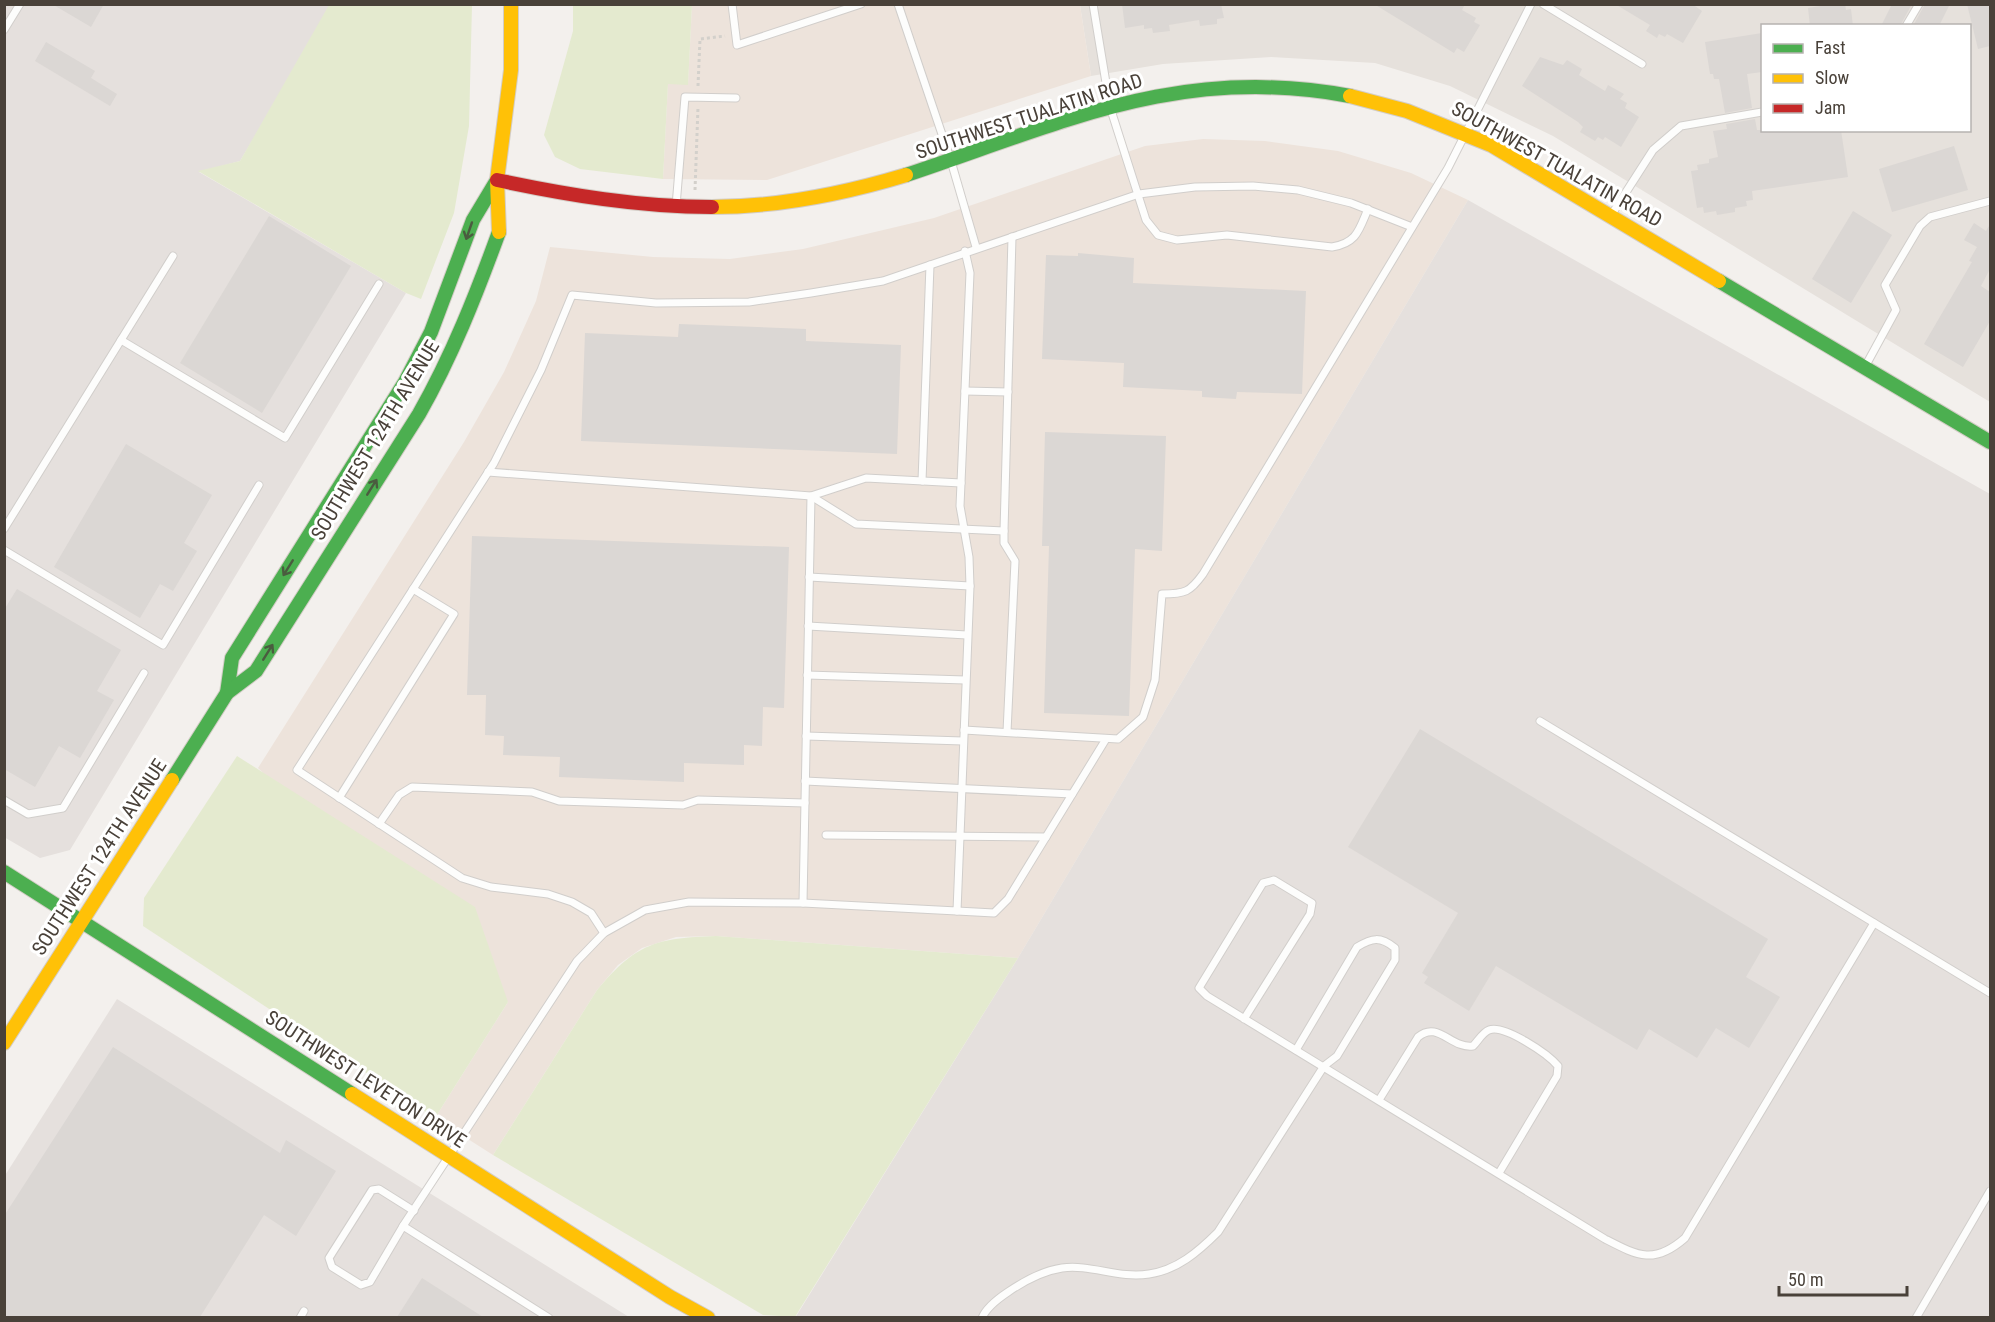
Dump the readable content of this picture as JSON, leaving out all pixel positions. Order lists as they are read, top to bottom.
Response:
{
  "streets": {
    "main road": ["SOUTHWEST TUALATIN ROAD", "SOUTHWEST 124TH AVENUE", "SOUTHWEST LEVETON DRIVE"]
  },
  "crossings": [
    ["SOUTHWEST TUALATIN ROAD", "SOUTHWEST 124TH AVENUE"],
    ["SOUTHWEST 124TH AVENUE", "SOUTHWEST LEVETON DRIVE"]
  ],
  "legend": ["Fast", "Slow", "Jam"],
  "scale_bar": "50 m"
}
